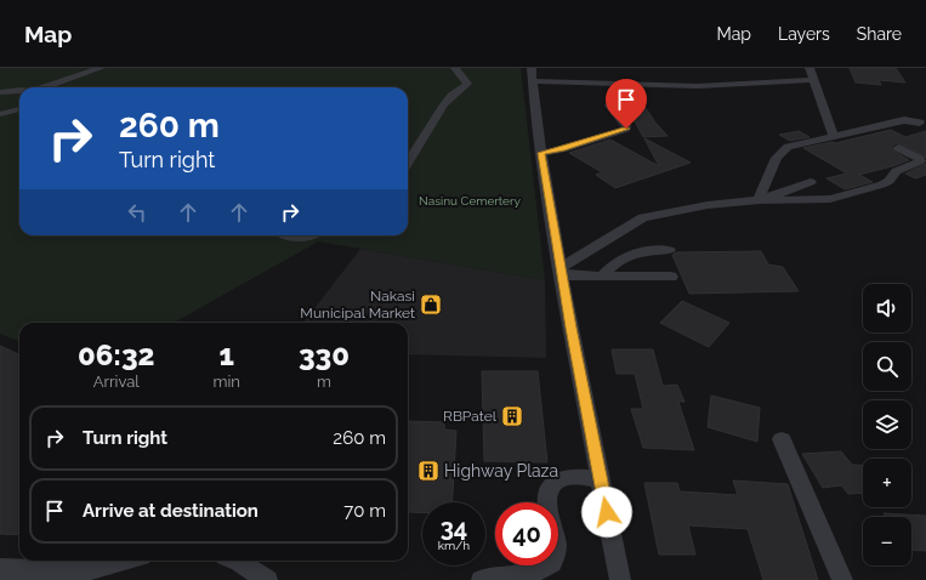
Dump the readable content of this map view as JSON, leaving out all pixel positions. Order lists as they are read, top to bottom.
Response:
{
  "parks": ["Nasinu Cemertery"],
  "places": {
    "shop": ["Nakasi Municipal Market"],
    "building": ["RBPatel", "Highway Plaza"]
  },
  "page": {
    "header": "Map",
    "nav": ["Map", "Layers", "Share"],
    "turn": ["260 m", "Turn right"],
    "map_buttons": ["+", "−"],
    "eta": [
      "06:32",
      "Arrival",
      "1",
      "min",
      "330",
      "m"
    ],
    "list": [
      {
        "name": "Turn right",
        "value": "260 m"
      },
      {
        "name": "Arrive at destination",
        "value": "70 m"
      }
    ],
    "speed": "34 km/h",
    "limit": "40"
  }
}
